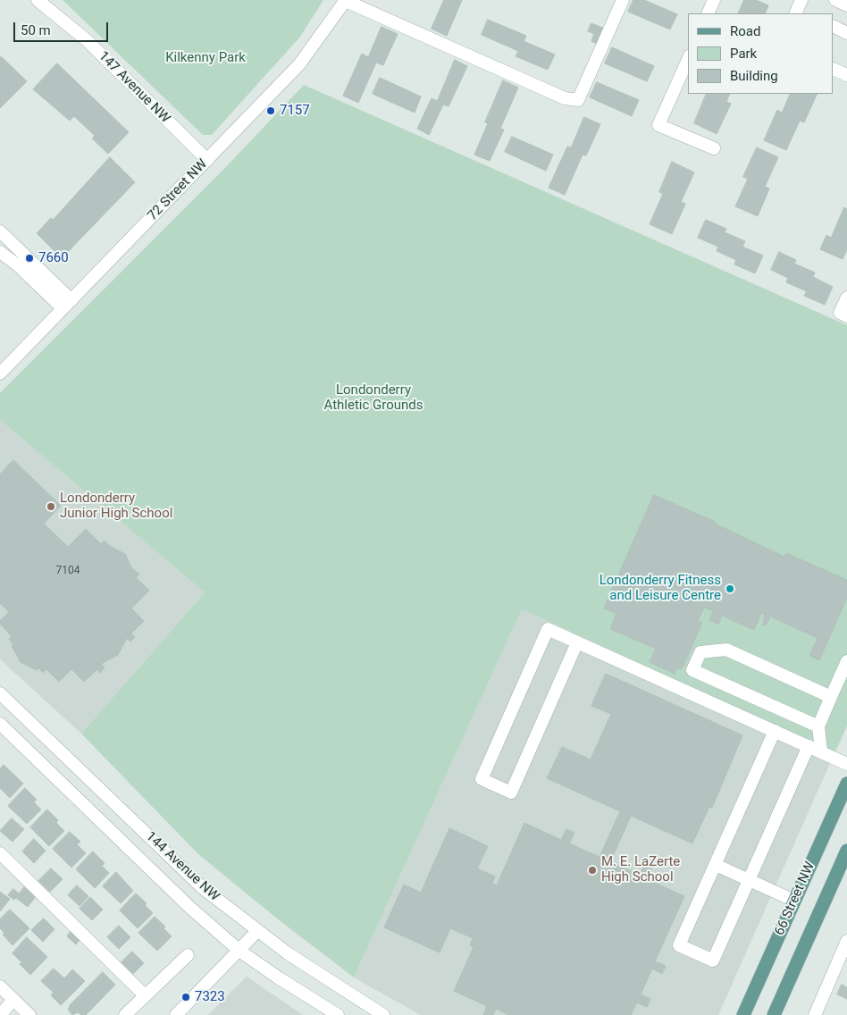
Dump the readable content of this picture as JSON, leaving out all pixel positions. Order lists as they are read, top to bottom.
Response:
{
  "streets": {
    "main road": ["66 Street NW"],
    "street": ["147 Avenue NW", "72 Street NW", "144 Avenue NW"]
  },
  "crossings": [
    ["147 Avenue NW", "72 Street NW"]
  ],
  "parks": ["Kilkenny Park", "Londonderry Athletic Grounds"],
  "places": [
    "7157",
    "7660",
    "Londonderry Junior High School",
    "Londonderry Fitness and Leisure Centre",
    "M. E. LaZerte High School",
    "7323"
  ],
  "house_numbers": ["7104"],
  "legend": ["Road", "Park", "Building"],
  "scale_bar": "50 m"
}
